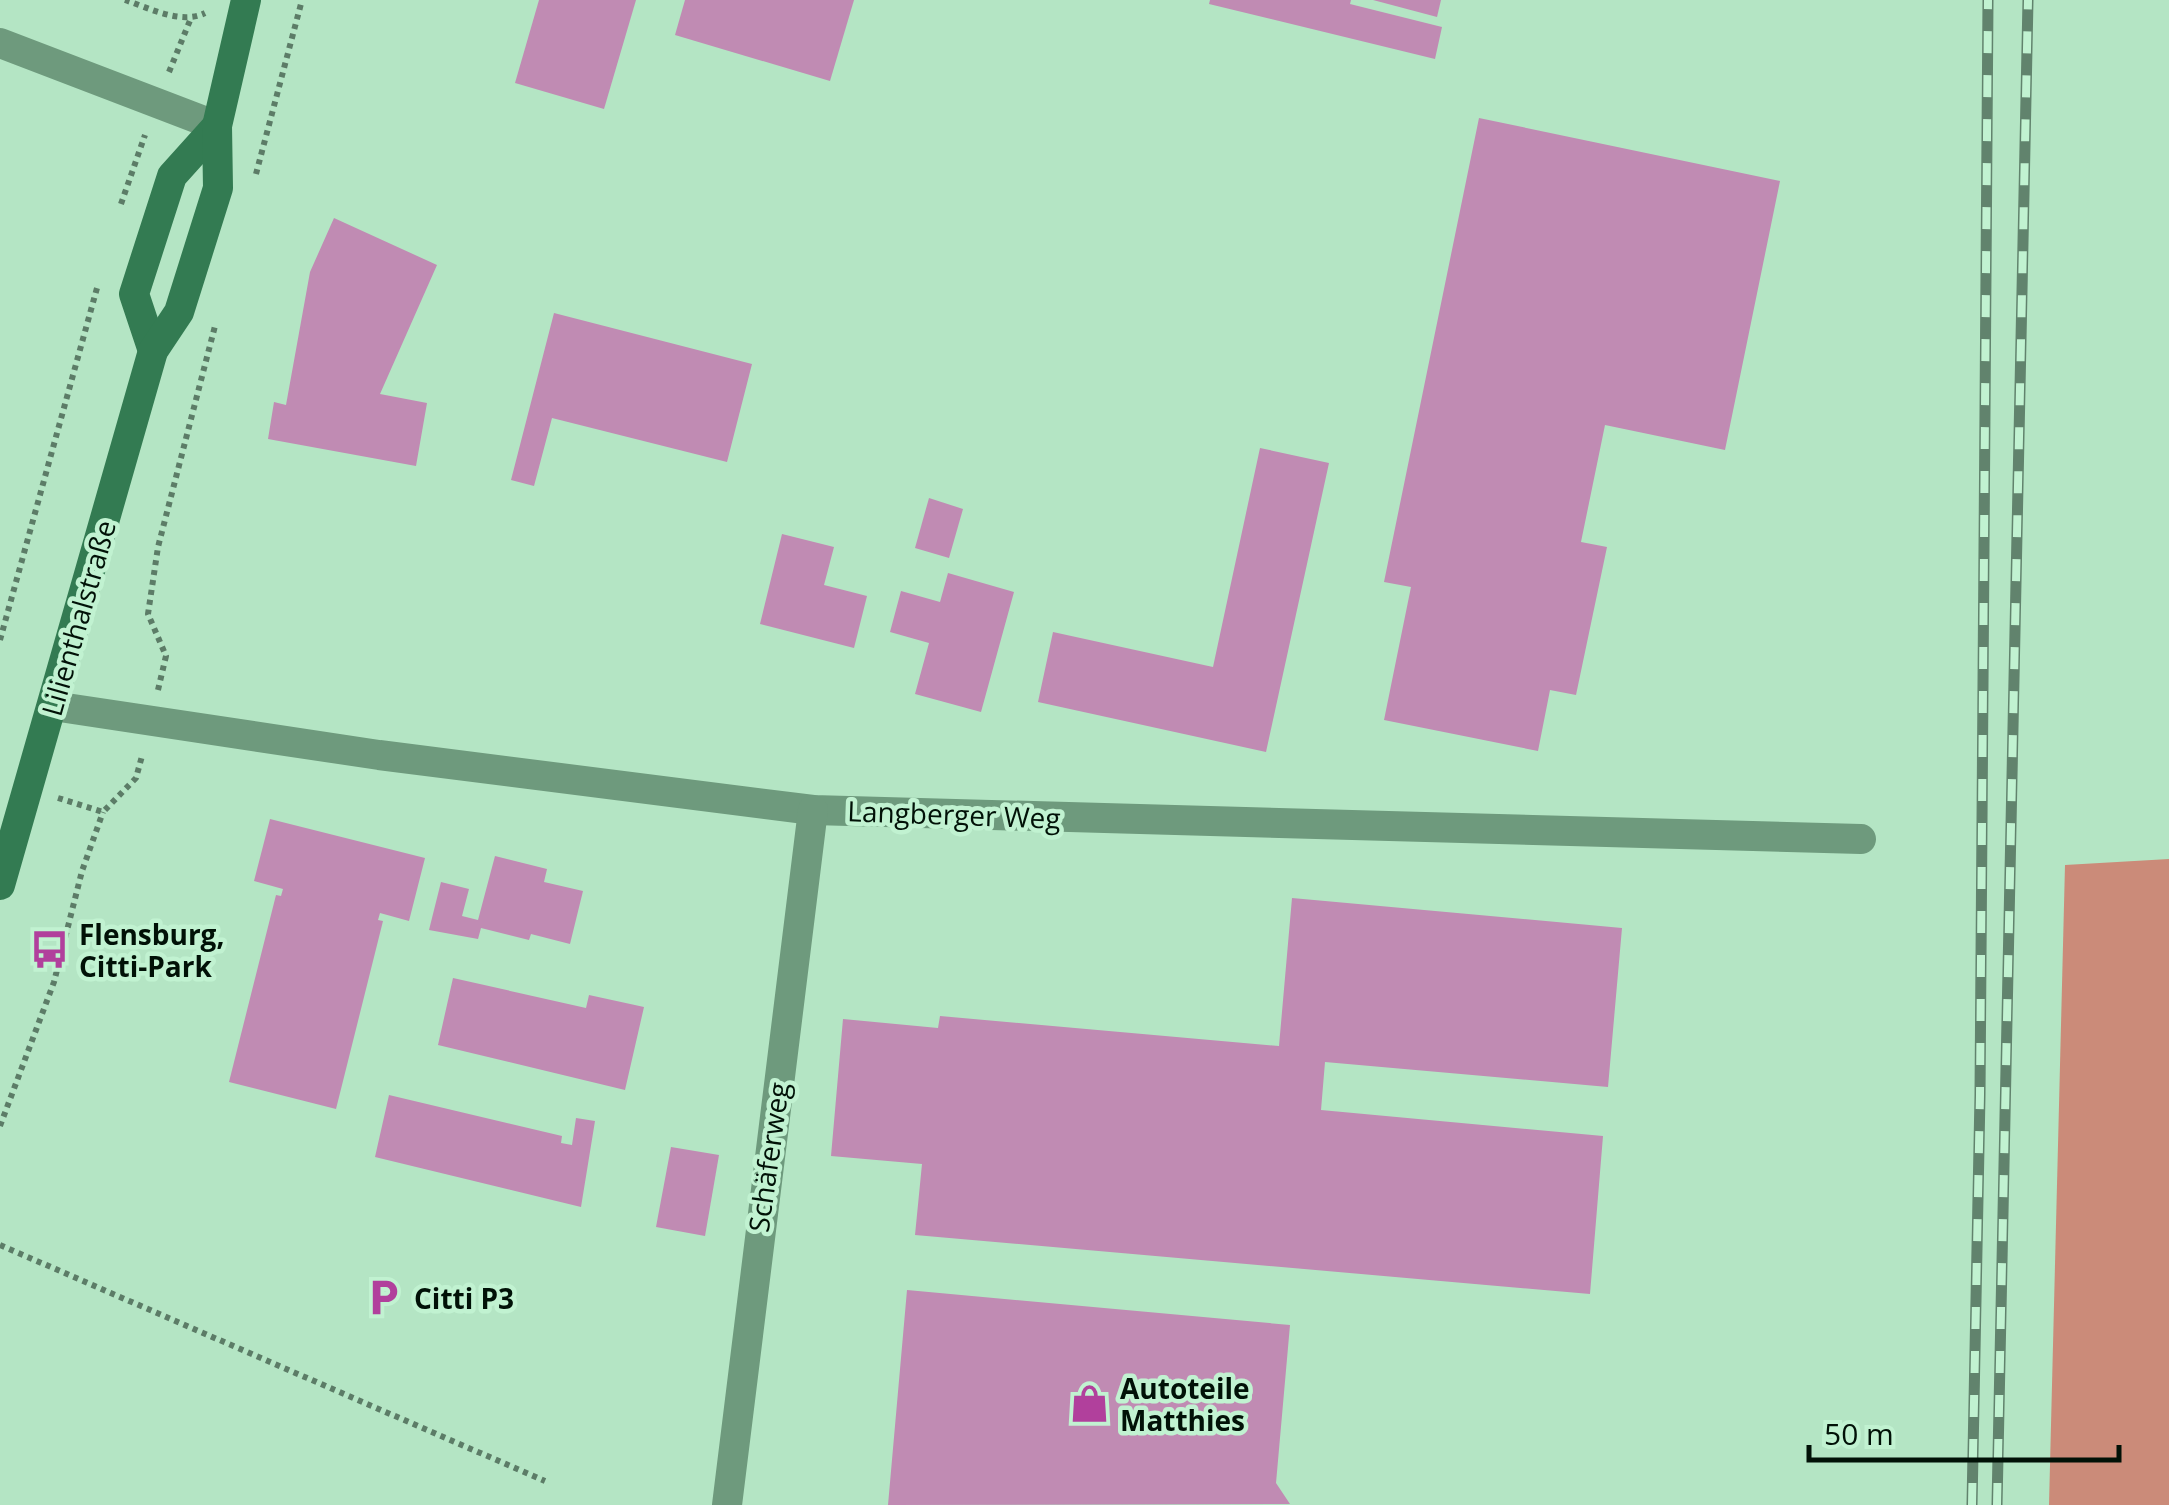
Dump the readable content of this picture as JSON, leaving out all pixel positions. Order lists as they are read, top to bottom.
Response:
{
  "streets": {
    "street": ["Lilienthalstraße", "Langberger Weg", "Schäferweg"]
  },
  "crossings": [
    ["Lilienthalstraße", "Langberger Weg"],
    ["Langberger Weg", "Schäferweg"]
  ],
  "places": {
    "bus stop": ["Flensburg, Citti-Park"],
    "parking": ["Citti P3"],
    "shop": ["Autoteile Matthies"]
  },
  "scale_bar": "50 m"
}
